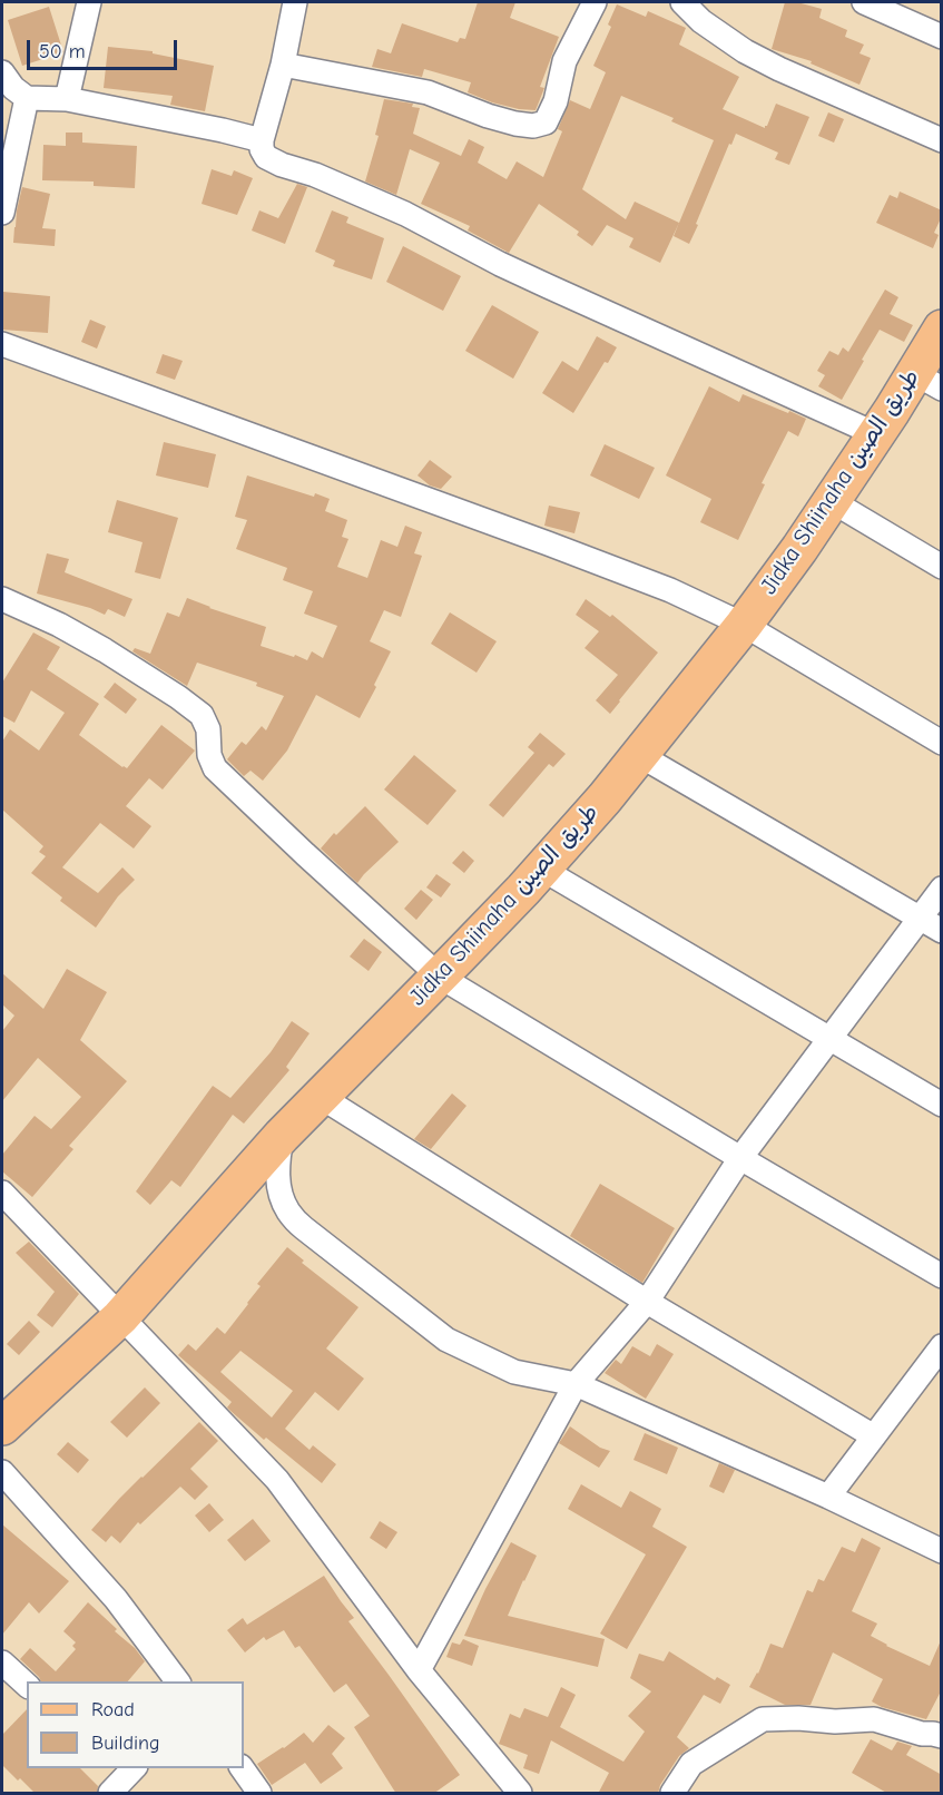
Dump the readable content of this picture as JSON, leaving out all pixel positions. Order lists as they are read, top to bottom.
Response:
{
  "streets": {
    "main road": ["Jidka Shiinaha طريق الصين"]
  },
  "legend": ["Road", "Building"],
  "scale_bar": "50 m"
}
